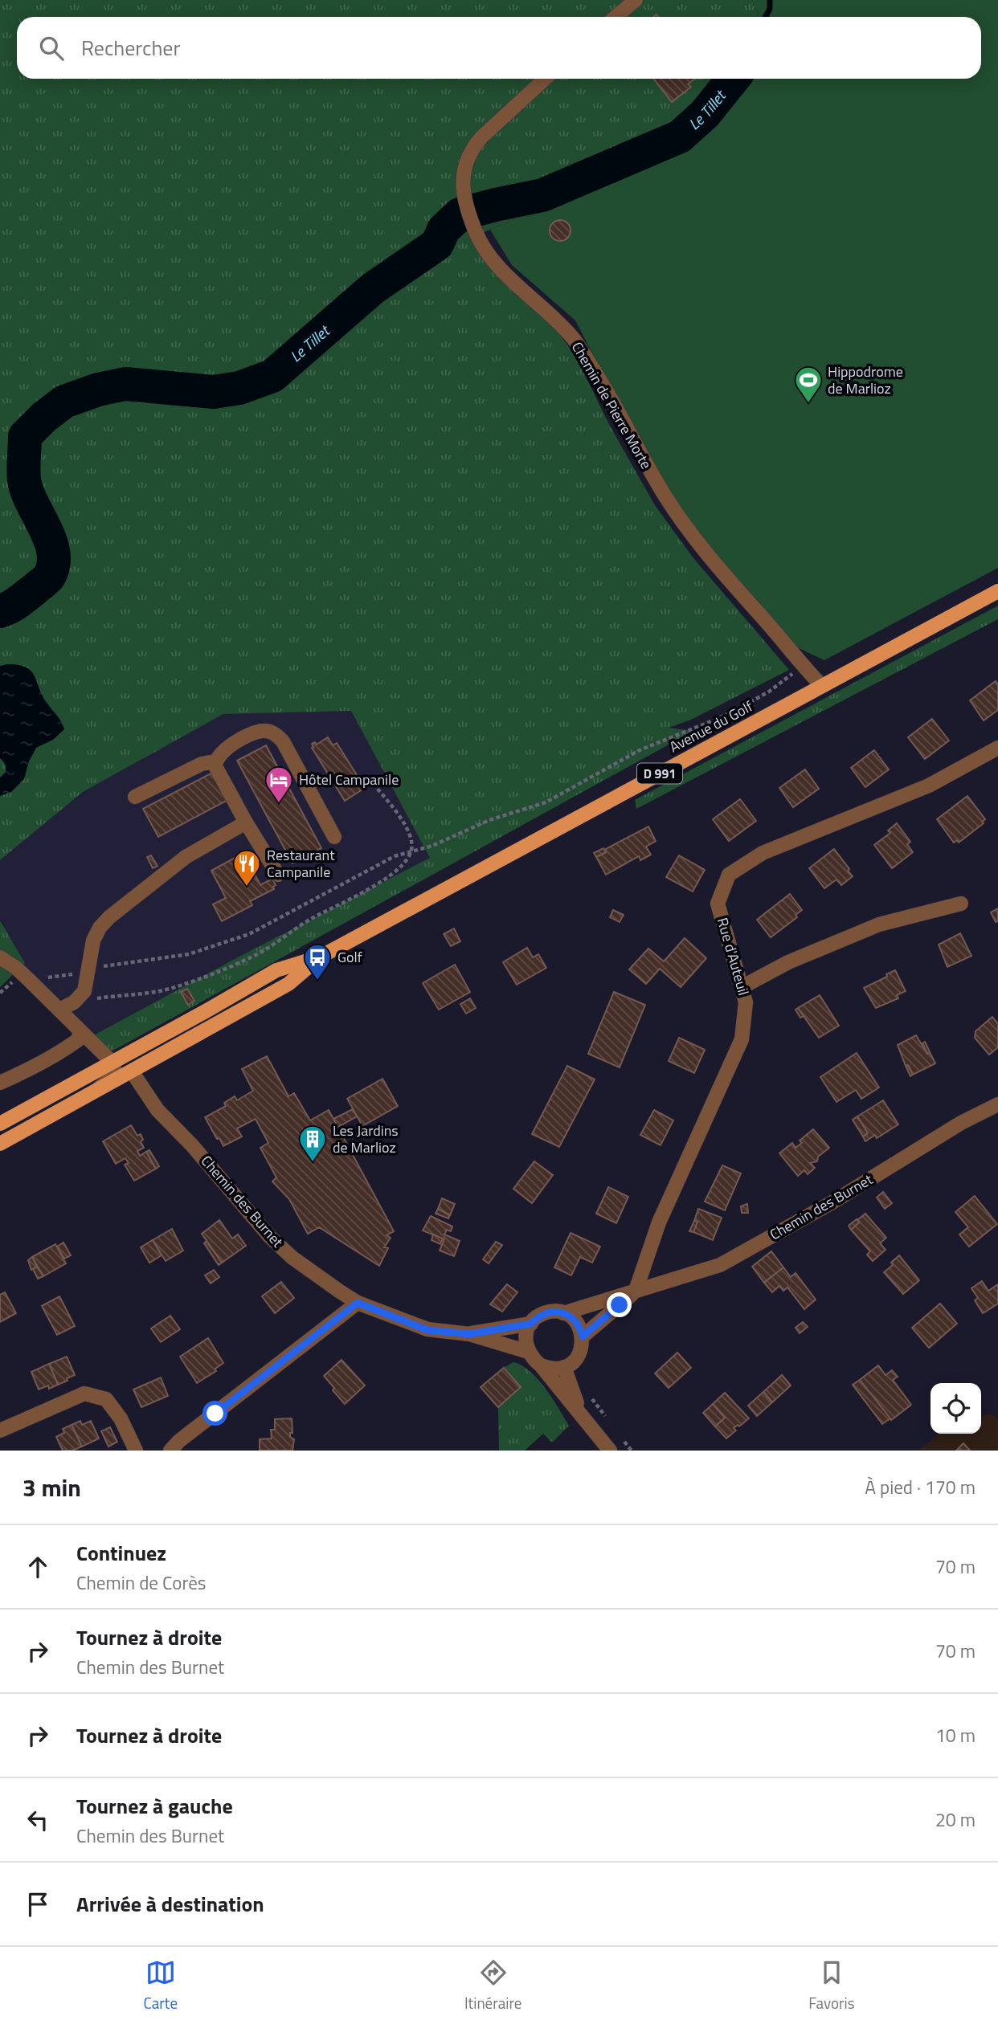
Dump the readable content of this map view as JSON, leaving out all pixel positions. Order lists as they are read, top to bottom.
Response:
{
  "streets": {
    "main road": ["Avenue du Golf", "D 991"],
    "street": ["Chemin de Pierre Morte", "Rue d'Auteuil", "Chemin des Burnet"]
  },
  "crossings": [
    ["Chemin de Pierre Morte", "Avenue du Golf"],
    ["Rue d'Auteuil", "Chemin des Burnet"]
  ],
  "water": ["Le Tillet"],
  "places": {
    "sports": ["Hippodrome de Marlioz"],
    "hotel": ["Hôtel Campanile"],
    "restaurant": ["Restaurant Campanile"],
    "bus stop": ["Golf"],
    "building": ["Les Jardins de Marlioz"]
  },
  "page": {
    "search": "Rechercher",
    "heading": ["3 min", "À pied · 170 m"],
    "list": [
      ["Continuez", "Chemin de Corès", "70 m"],
      ["Tournez à droite", "Chemin des Burnet", "70 m"],
      ["Tournez à droite", "10 m"],
      ["Tournez à gauche", "Chemin des Burnet", "20 m"],
      "Arrivée à destination"
    ],
    "nav": ["Carte", "Itinéraire", "Favoris"]
  }
}
